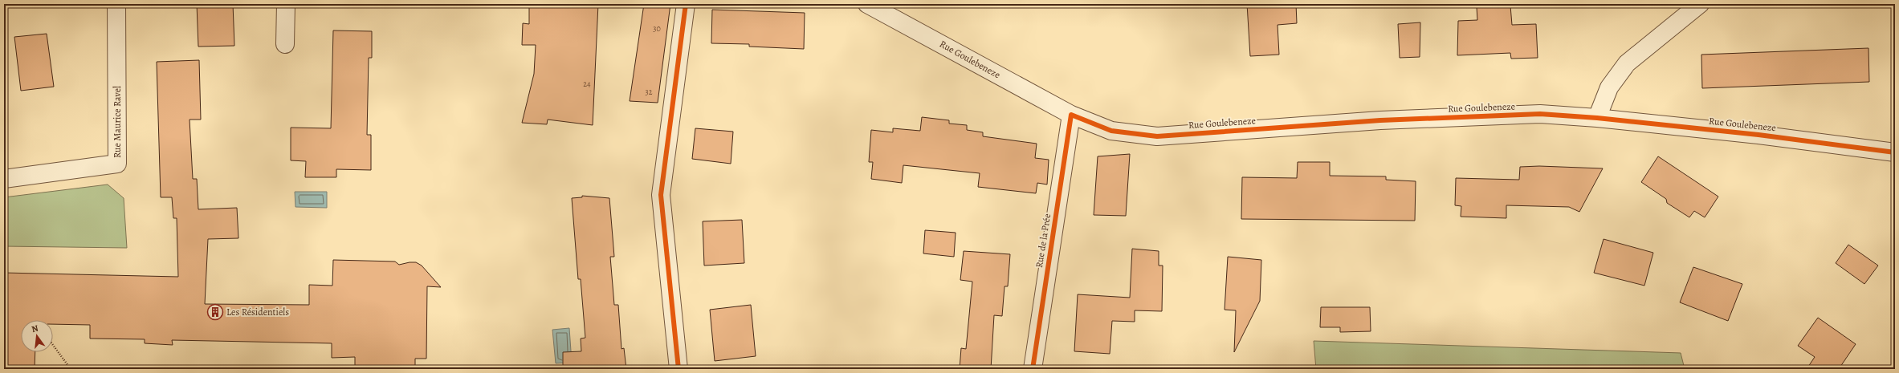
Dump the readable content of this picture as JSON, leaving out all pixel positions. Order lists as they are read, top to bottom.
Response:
{
  "streets": {
    "street": ["Rue Goulebeneze", "Rue Maurice Ravel", "Rue de la Prée"]
  },
  "crossings": [
    ["Rue Goulebeneze", "Rue de la Prée"]
  ],
  "places": {
    "building": ["Les Résidentiels"]
  },
  "house_numbers": ["30", "24", "32"],
  "north": "top"
}
